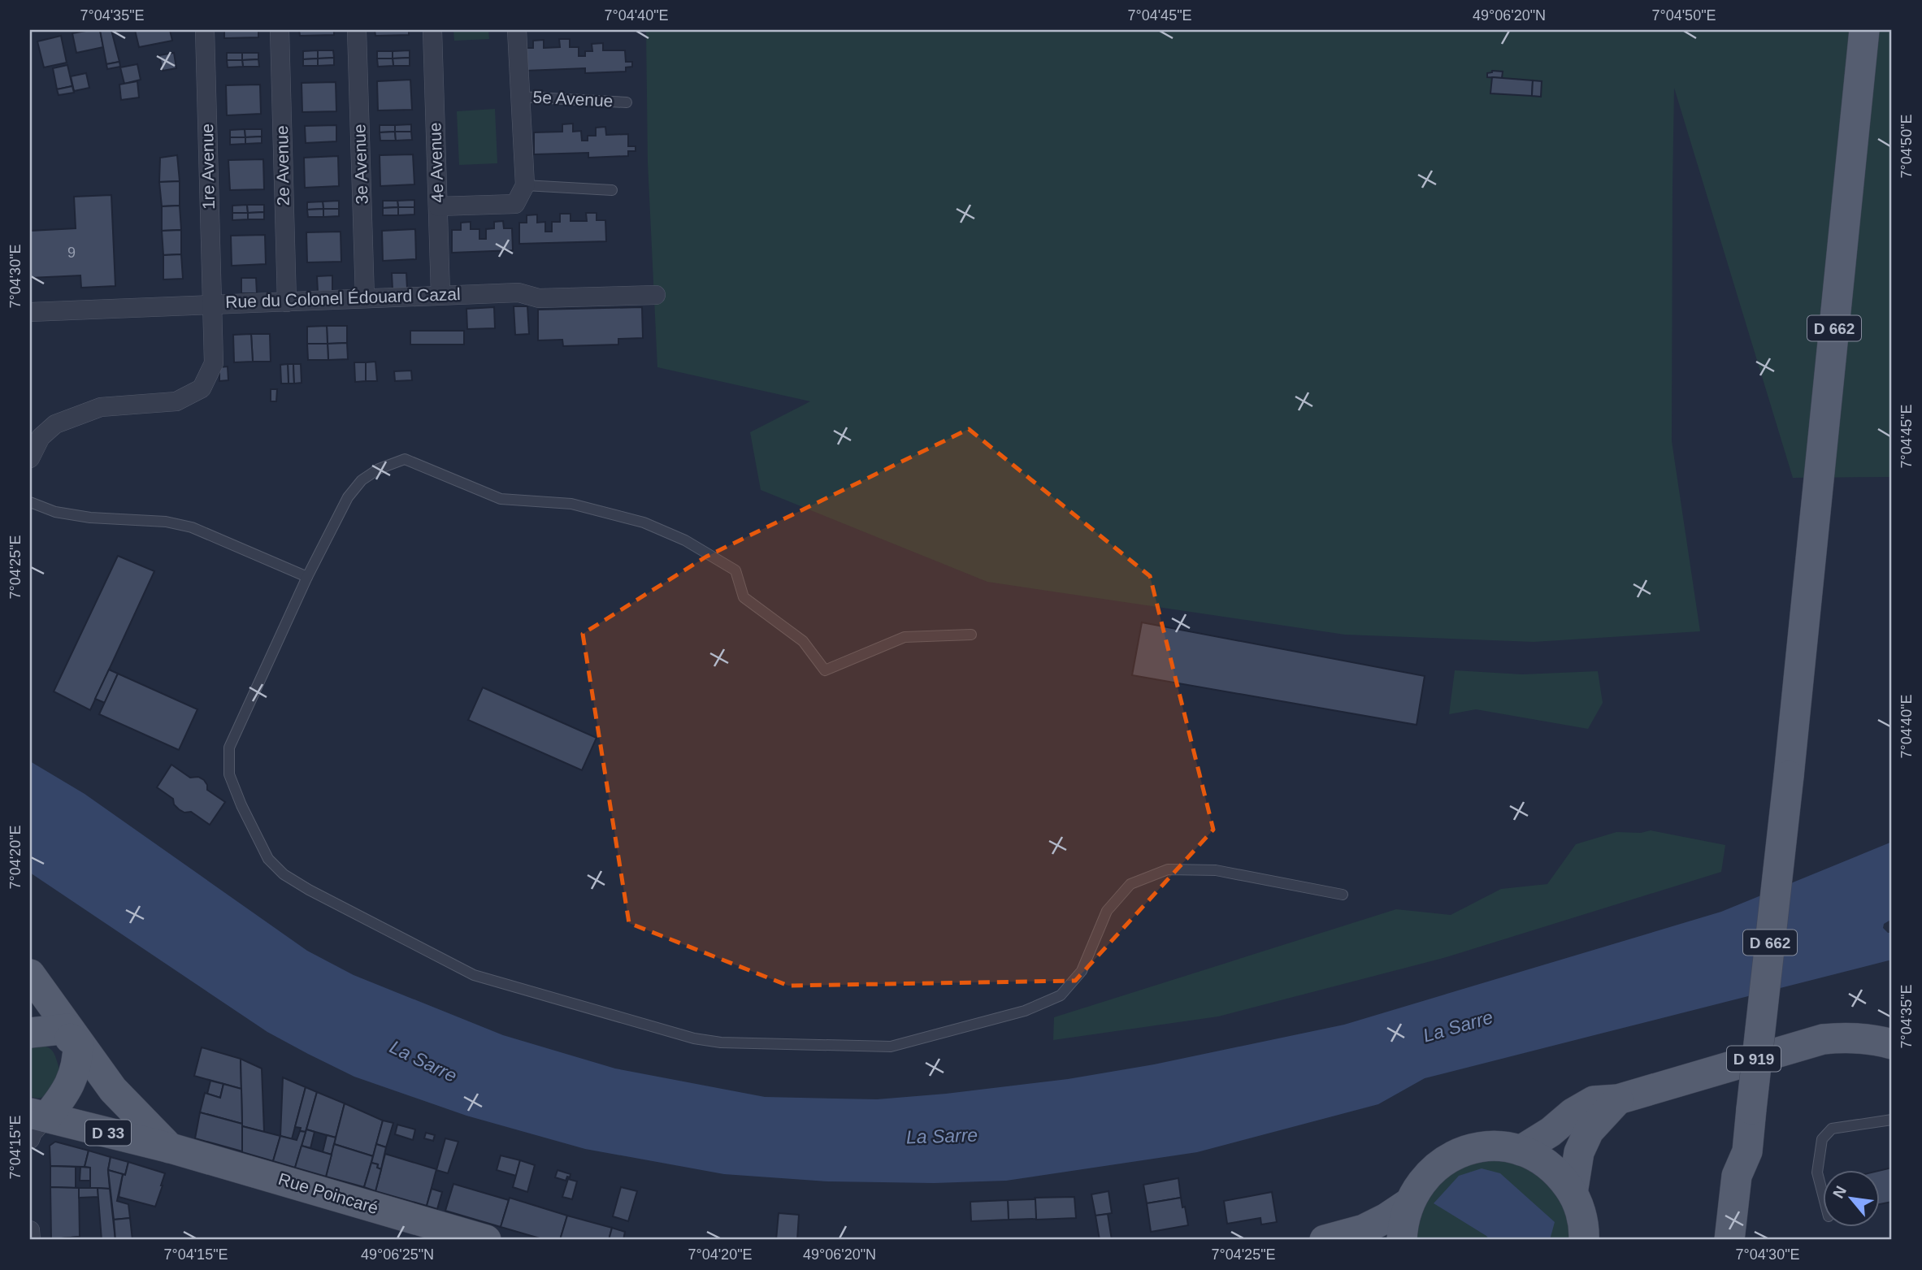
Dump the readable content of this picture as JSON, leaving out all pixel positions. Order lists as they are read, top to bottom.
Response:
{
  "streets": {
    "main road": [
      "D 662",
      "D 919",
      "D 33",
      "Rue Poincaré"
    ],
    "street": [
      "5e Avenue",
      "4e Avenue",
      "3e Avenue",
      "2e Avenue",
      "1re Avenue",
      "Rue du Colonel Édouard Cazal"
    ]
  },
  "crossings": [
    ["4e Avenue", "Rue du Colonel Édouard Cazal"],
    ["3e Avenue", "Rue du Colonel Édouard Cazal"],
    ["2e Avenue", "Rue du Colonel Édouard Cazal"],
    ["1re Avenue", "Rue du Colonel Édouard Cazal"],
    ["D 33", "Rue Poincaré"]
  ],
  "water": ["La Sarre"],
  "house_numbers": ["9"],
  "north": "top left",
  "coordinates": [
    "7°04'35\"E",
    "7°04'40\"E",
    "7°04'45\"E",
    "49°06'20\"N",
    "7°04'50\"E",
    "7°04'30\"E",
    "7°04'25\"E",
    "7°04'20\"E",
    "7°04'15\"E",
    "49°06'25\"N"
  ]
}
